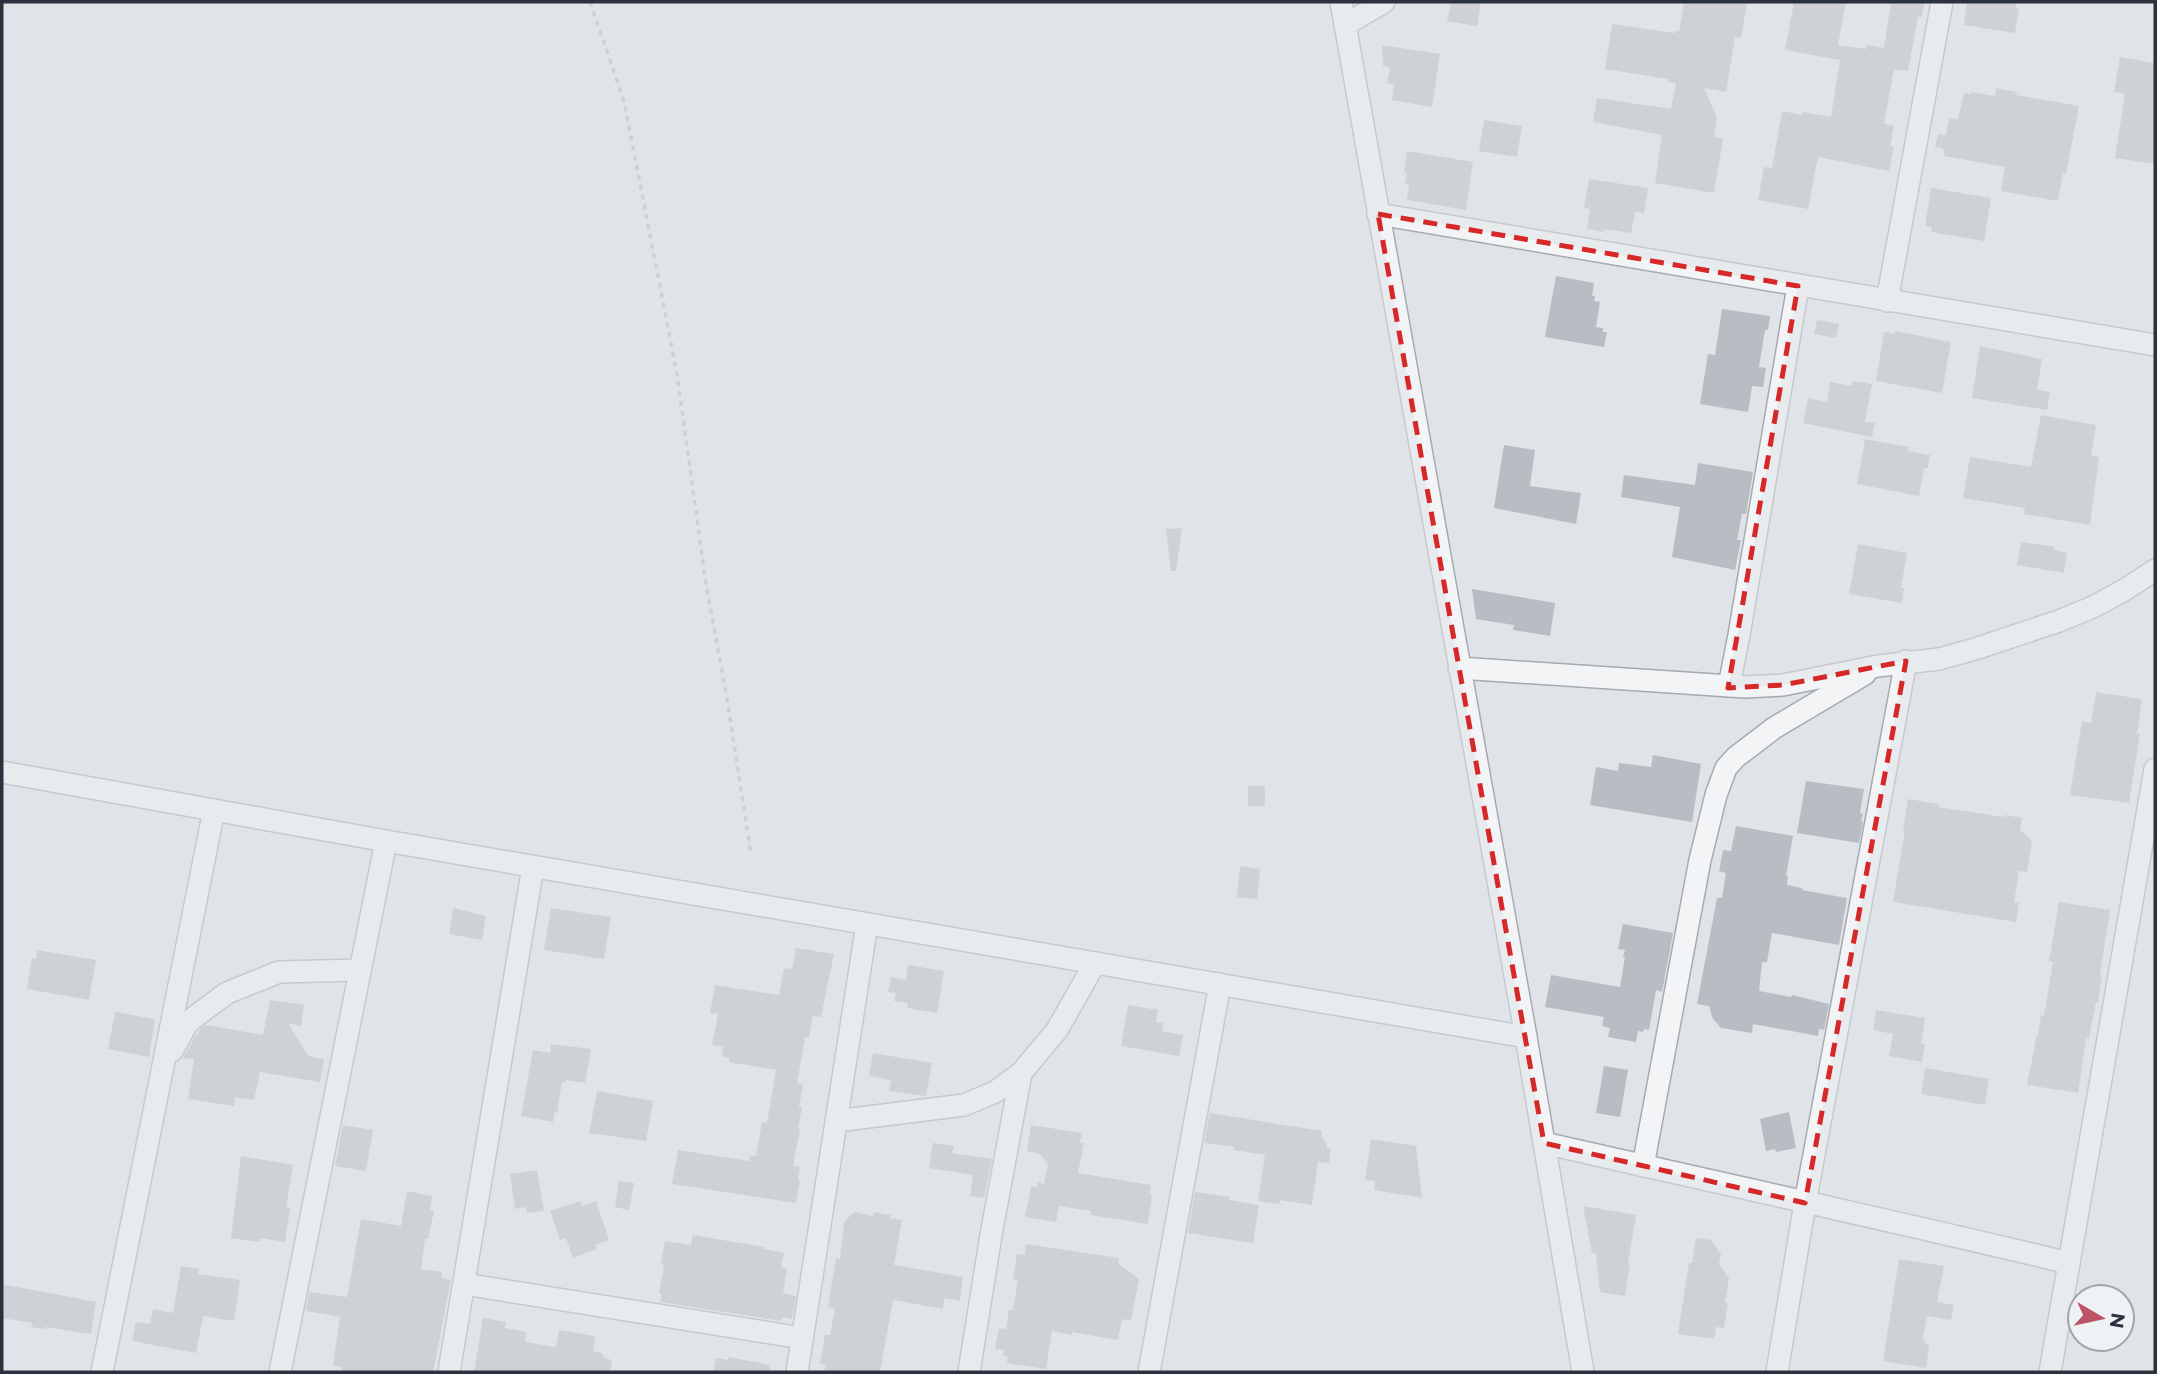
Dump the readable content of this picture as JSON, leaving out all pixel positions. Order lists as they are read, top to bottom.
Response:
{
  "north": "right"
}
